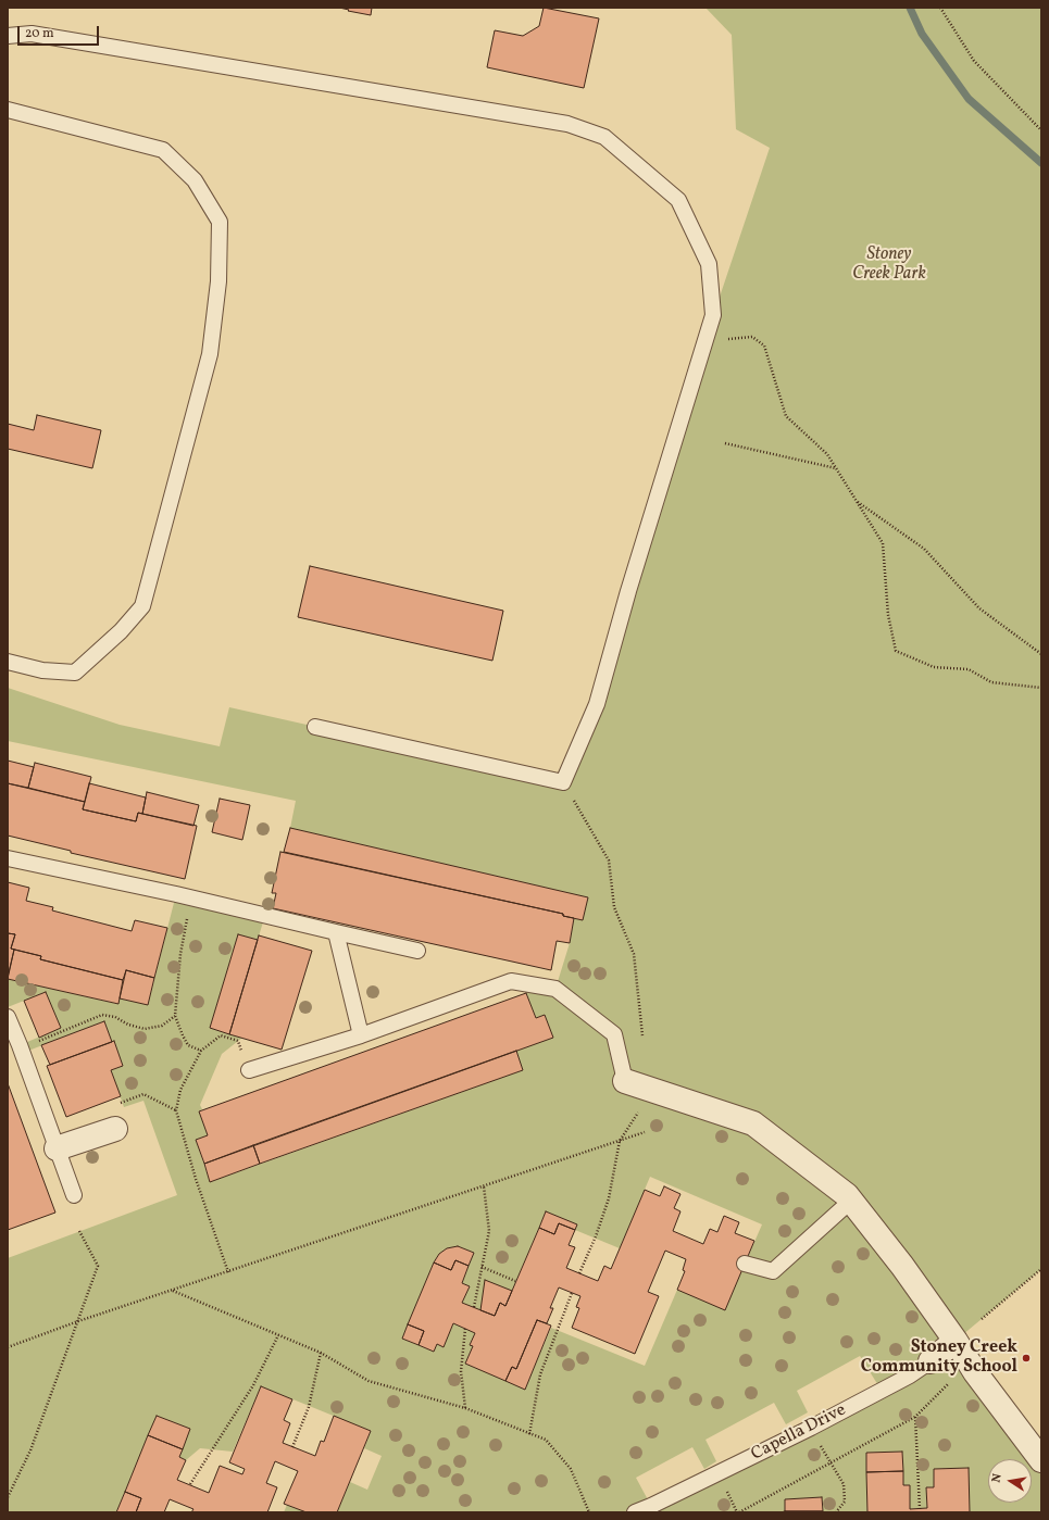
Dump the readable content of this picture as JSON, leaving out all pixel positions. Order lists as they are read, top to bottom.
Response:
{
  "streets": {
    "street": ["Capella Drive"]
  },
  "parks": ["Stoney Creek Park"],
  "places": ["Stoney Creek Community School"],
  "scale_bar": "20 m",
  "north": "left"
}
